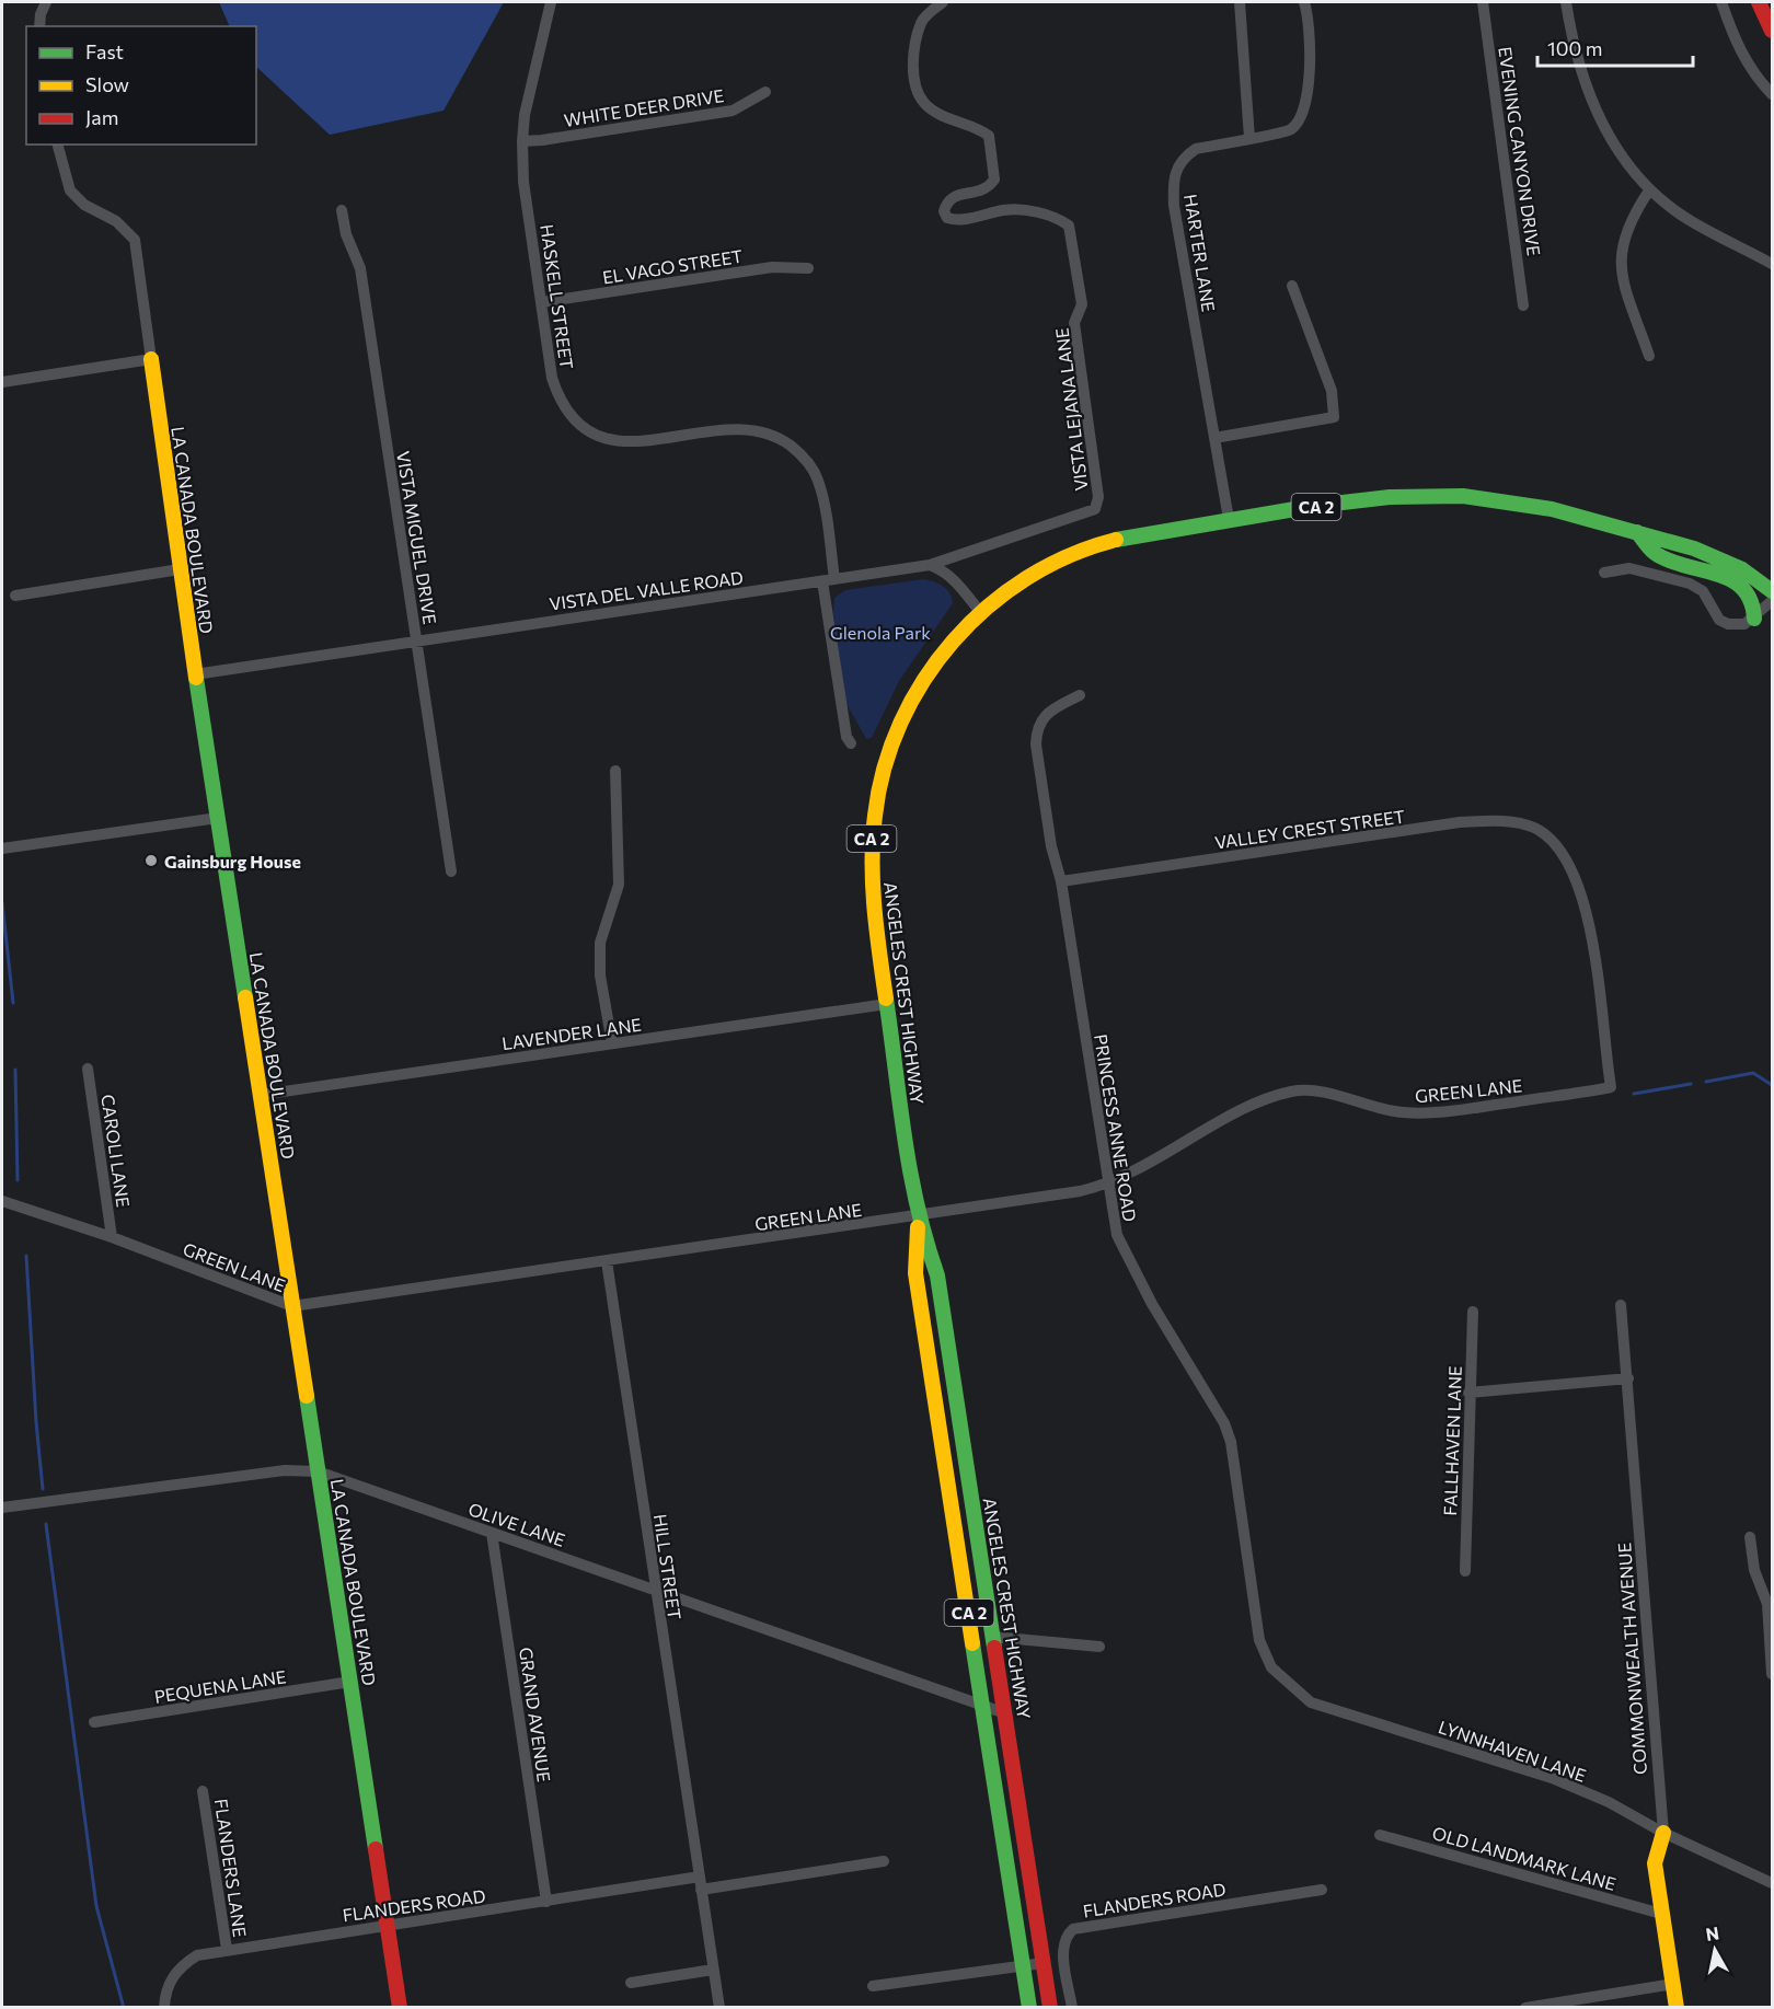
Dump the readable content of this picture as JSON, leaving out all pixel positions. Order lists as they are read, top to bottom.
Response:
{
  "streets": {
    "main road": [
      "CA 2",
      "LA CANADA BOULEVARD",
      "ANGELES CREST HIGHWAY",
      "COMMONWEALTH AVENUE"
    ],
    "street": [
      "WHITE DEER DRIVE",
      "EVENING CANYON DRIVE",
      "HARTER LANE",
      "EL VAGO STREET",
      "HASKELL STREET",
      "VISTA LEJANA LANE",
      "VISTA MIGUEL DRIVE",
      "VISTA DEL VALLE ROAD",
      "VALLEY CREST STREET",
      "LAVENDER LANE",
      "GREEN LANE",
      "PRINCESS ANNE ROAD",
      "CAROLI LANE",
      "FALLHAVEN LANE",
      "OLIVE LANE",
      "HILL STREET",
      "PEQUENA LANE",
      "GRAND AVENUE",
      "LYNNHAVEN LANE",
      "OLD LANDMARK LANE",
      "FLANDERS LANE",
      "FLANDERS ROAD"
    ]
  },
  "crossings": [
    ["WHITE DEER DRIVE", "HASKELL STREET"],
    ["HARTER LANE", "ANGELES CREST HIGHWAY"],
    ["EL VAGO STREET", "HASKELL STREET"],
    ["HASKELL STREET", "VISTA DEL VALLE ROAD"],
    ["VISTA LEJANA LANE", "VISTA DEL VALLE ROAD"],
    ["LA CANADA BOULEVARD", "VISTA DEL VALLE ROAD"],
    ["LA CANADA BOULEVARD", "LAVENDER LANE"],
    ["LA CANADA BOULEVARD", "GREEN LANE"],
    ["LA CANADA BOULEVARD", "OLIVE LANE"],
    ["LA CANADA BOULEVARD", "PEQUENA LANE"],
    ["LA CANADA BOULEVARD", "FLANDERS ROAD"],
    ["VISTA MIGUEL DRIVE", "VISTA DEL VALLE ROAD"],
    ["VALLEY CREST STREET", "GREEN LANE"],
    ["VALLEY CREST STREET", "PRINCESS ANNE ROAD"],
    ["ANGELES CREST HIGHWAY", "LAVENDER LANE"],
    ["ANGELES CREST HIGHWAY", "GREEN LANE"],
    ["ANGELES CREST HIGHWAY", "OLIVE LANE"],
    ["GREEN LANE", "PRINCESS ANNE ROAD"],
    ["GREEN LANE", "CAROLI LANE"],
    ["GREEN LANE", "HILL STREET"],
    ["PRINCESS ANNE ROAD", "LYNNHAVEN LANE"],
    ["OLIVE LANE", "HILL STREET"],
    ["OLIVE LANE", "GRAND AVENUE"],
    ["HILL STREET", "FLANDERS ROAD"],
    ["COMMONWEALTH AVENUE", "LYNNHAVEN LANE"],
    ["COMMONWEALTH AVENUE", "OLD LANDMARK LANE"],
    ["GRAND AVENUE", "FLANDERS ROAD"],
    ["FLANDERS LANE", "FLANDERS ROAD"]
  ],
  "parks": ["Glenola Park"],
  "places": ["Gainsburg House"],
  "legend": ["Fast", "Slow", "Jam"],
  "scale_bar": "100 m",
  "north": "top"
}
